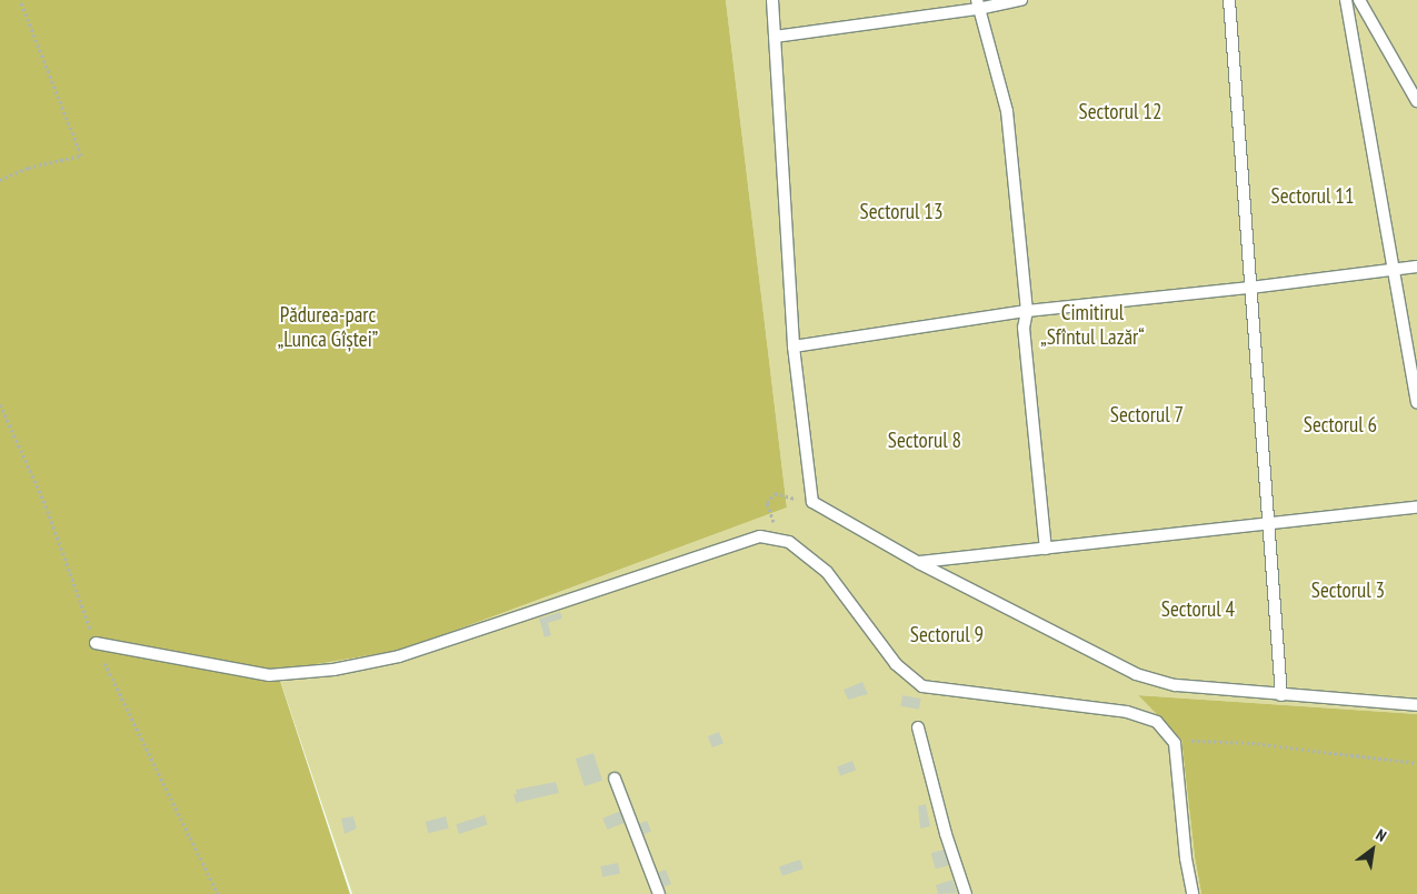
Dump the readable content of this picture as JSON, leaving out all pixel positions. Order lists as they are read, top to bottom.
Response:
{
  "parks": [
    "Sectorul 12",
    "Sectorul 11",
    "Sectorul 13",
    "Cimitirul „Sfîntul Lazăr“",
    "Pădurea-parc „Lunca Gîștei”",
    "Sectorul 7",
    "Sectorul 6",
    "Sectorul 8",
    "Sectorul 3",
    "Sectorul 4",
    "Sectorul 9"
  ],
  "north": "top right"
}
